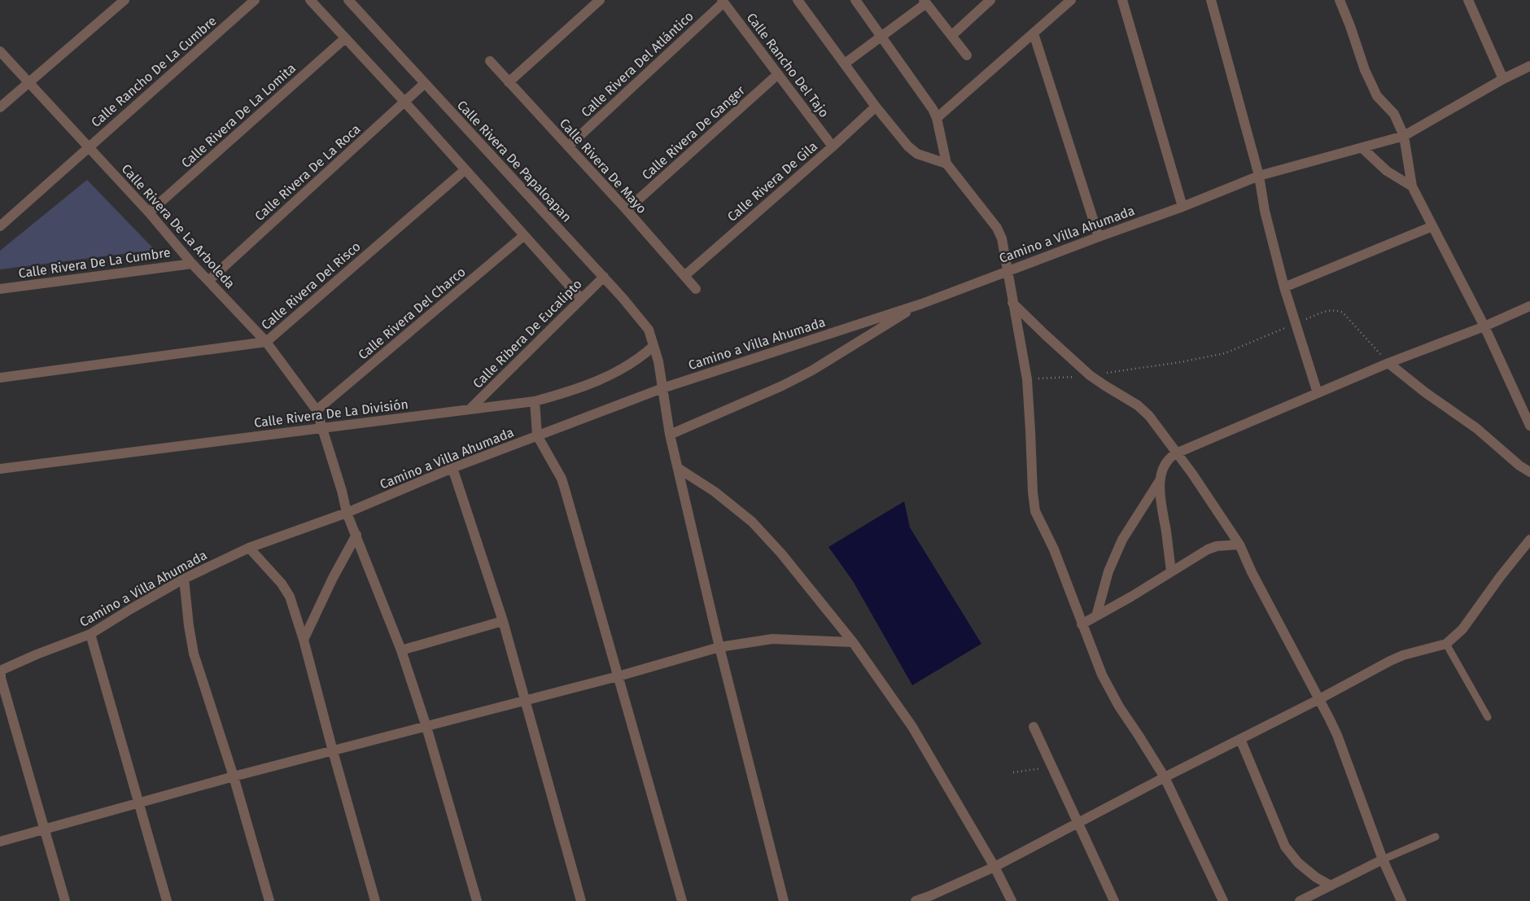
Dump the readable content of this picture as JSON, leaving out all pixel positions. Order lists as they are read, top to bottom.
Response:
{
  "streets": {
    "street": [
      "Calle Rivera Del Atlántico",
      "Calle Rancho Del Tajo",
      "Calle Rancho De La Cumbre",
      "Calle Rivera De La Lomita",
      "Calle Rivera De Ganger",
      "Calle Rivera De Papaloapan",
      "Calle Rivera De Mayo",
      "Calle Rivera De La Roca",
      "Calle Rivera De Gila",
      "Calle Rivera De La Arboleda",
      "Camino a Villa Ahumada",
      "Calle Rivera De La Cumbre",
      "Calle Rivera Del Risco",
      "Calle Rivera Del Charco",
      "Calle Ribera De Eucalipto",
      "Calle Rivera De La División"
    ]
  },
  "crossings": [
    ["Calle Rivera Del Atlántico", "Calle Rancho Del Tajo"],
    ["Calle Rivera Del Atlántico", "Calle Rivera De Mayo"],
    ["Calle Rancho Del Tajo", "Calle Rivera De Ganger"],
    ["Calle Rancho Del Tajo", "Calle Rivera De Gila"],
    ["Calle Rancho De La Cumbre", "Calle Rivera De La Arboleda"],
    ["Calle Rivera De La Lomita", "Calle Rivera De La Arboleda"],
    ["Calle Rivera De Ganger", "Calle Rivera De Mayo"],
    ["Calle Rivera De Papaloapan", "Calle Rivera De La Roca"],
    ["Calle Rivera De Papaloapan", "Camino a Villa Ahumada"],
    ["Calle Rivera De Papaloapan", "Calle Ribera De Eucalipto"],
    ["Calle Rivera De Papaloapan", "Calle Rivera De La División"],
    ["Calle Rivera De Mayo", "Calle Rivera De Gila"],
    ["Calle Rivera De La Roca", "Calle Rivera De La Arboleda"],
    ["Calle Rivera De La Arboleda", "Camino a Villa Ahumada"],
    ["Calle Rivera De La Arboleda", "Calle Rivera De La Cumbre"],
    ["Calle Rivera De La Arboleda", "Calle Rivera Del Risco"],
    ["Calle Rivera De La Arboleda", "Calle Rivera Del Charco"],
    ["Calle Rivera De La Arboleda", "Calle Rivera De La División"],
    ["Calle Ribera De Eucalipto", "Calle Rivera De La División"]
  ]
}
